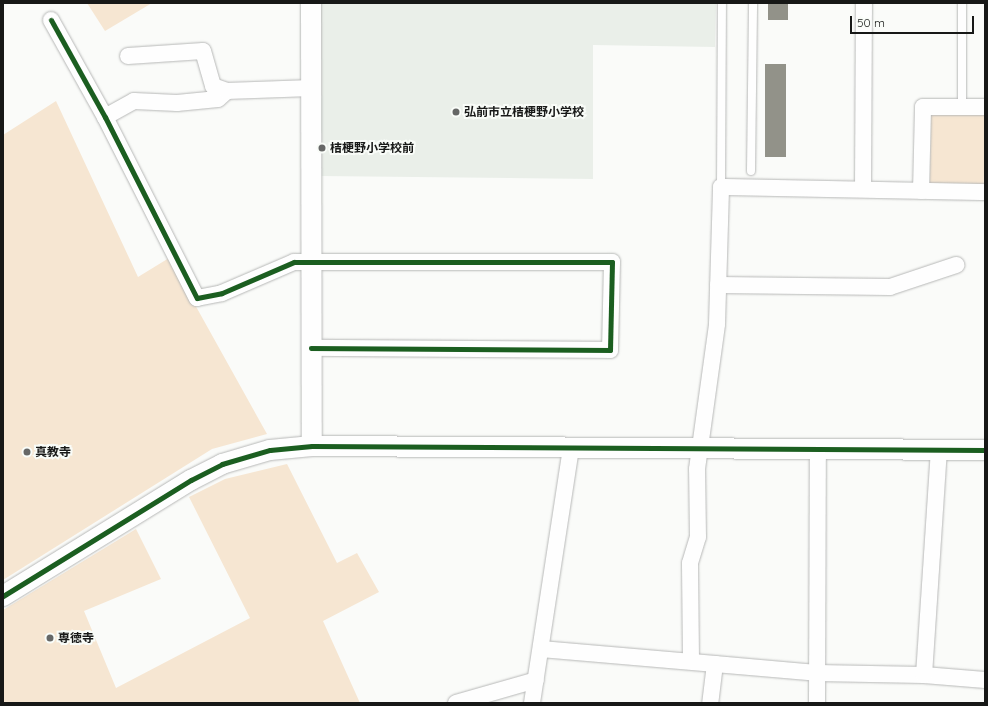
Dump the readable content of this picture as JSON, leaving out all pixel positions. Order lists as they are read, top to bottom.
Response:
{
  "places": [
    "弘前市立桔梗野小学校",
    "桔梗野小学校前",
    "真教寺",
    "専徳寺"
  ],
  "scale_bar": "50 m"
}
